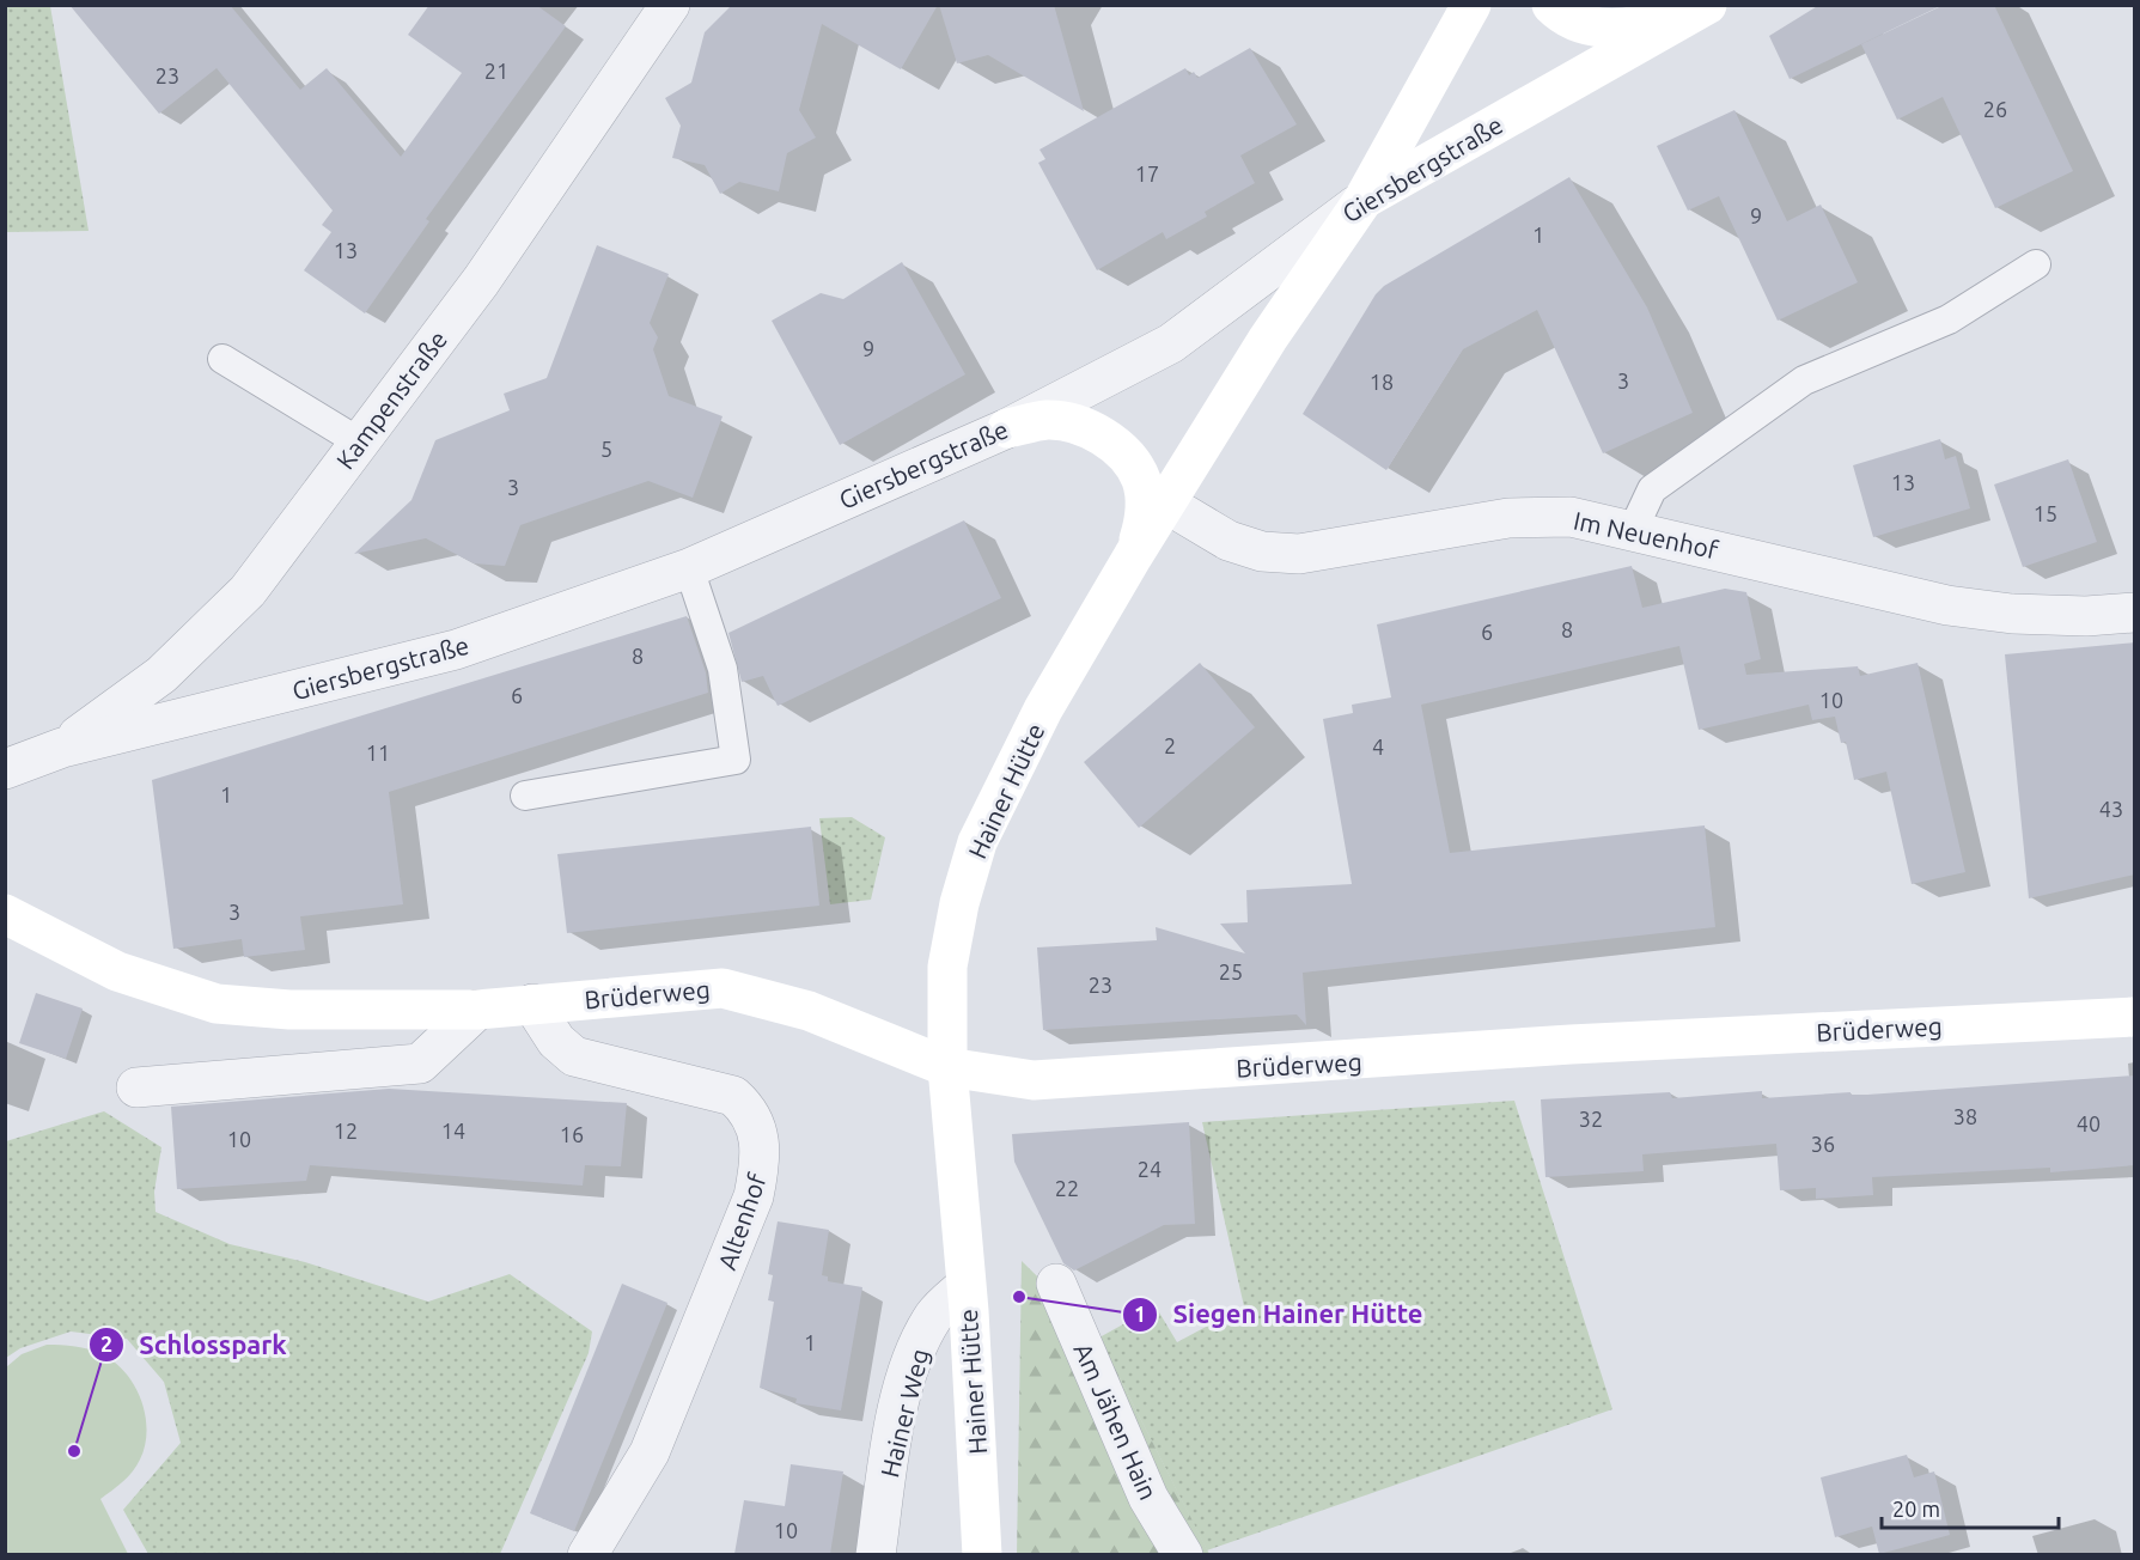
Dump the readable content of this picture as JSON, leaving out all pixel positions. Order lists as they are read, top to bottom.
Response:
{
  "streets": {
    "street": [
      "Giersbergstraße",
      "Kampenstraße",
      "Im Neuenhof",
      "Hainer Hütte",
      "Brüderweg",
      "Altenhof",
      "Hainer Weg",
      "Am Jähen Hain"
    ]
  },
  "crossings": [
    ["Giersbergstraße", "Kampenstraße"],
    ["Giersbergstraße", "Hainer Hütte"],
    ["Im Neuenhof", "Hainer Hütte"],
    ["Hainer Hütte", "Brüderweg"],
    ["Hainer Hütte", "Hainer Weg"],
    ["Brüderweg", "Altenhof"]
  ],
  "places": ["Siegen Hainer Hütte", "Schlosspark"],
  "house_numbers": [
    "21",
    "23",
    "26",
    "17",
    "9",
    "1",
    "13",
    "9",
    "3",
    "18",
    "5",
    "13",
    "3",
    "15",
    "8",
    "6",
    "8",
    "6",
    "10",
    "2",
    "4",
    "11",
    "1",
    "43",
    "3",
    "25",
    "23",
    "38",
    "32",
    "40",
    "12",
    "14",
    "16",
    "10",
    "36",
    "24",
    "22",
    "1",
    "10"
  ],
  "scale_bar": "20 m"
}
